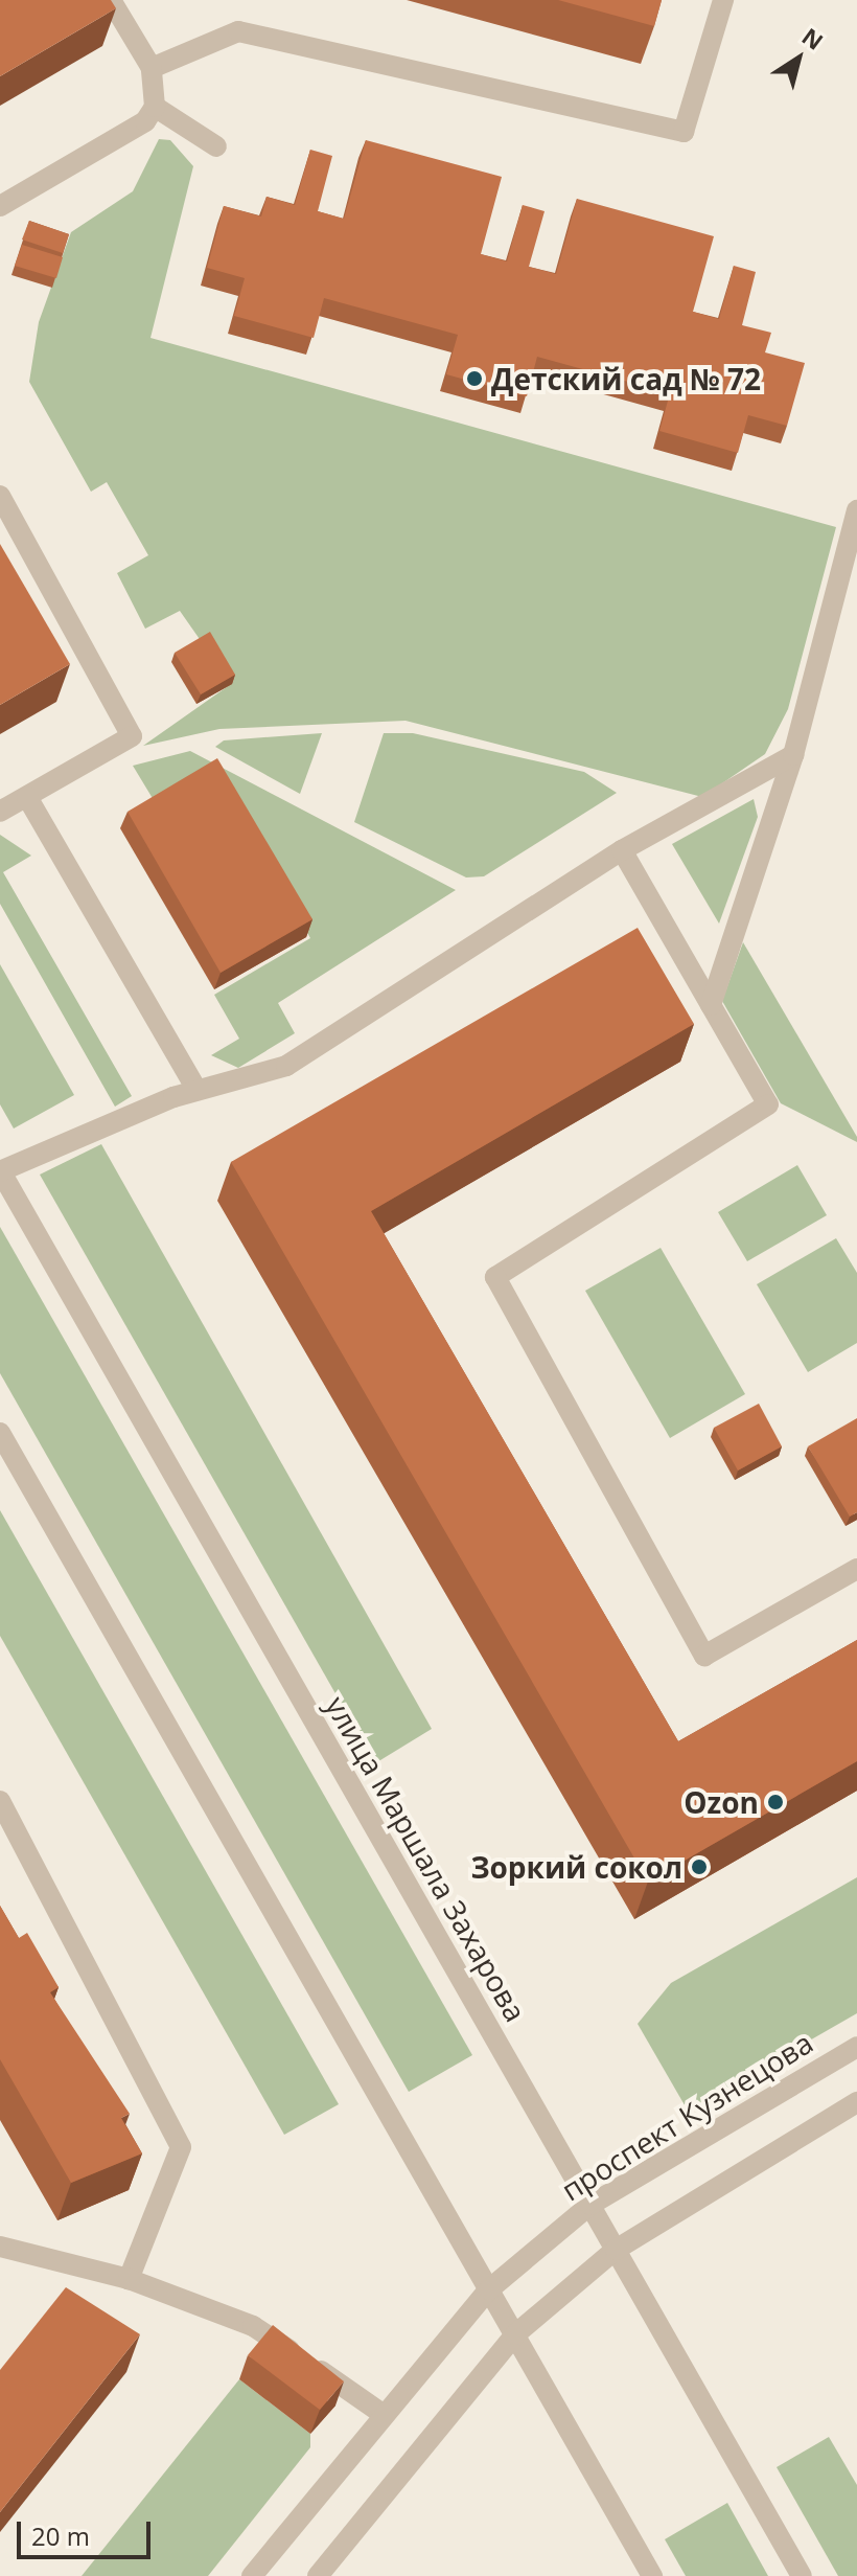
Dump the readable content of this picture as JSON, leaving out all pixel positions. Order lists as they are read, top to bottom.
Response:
{
  "streets": {
    "street": ["улица Маршала Захарова", "проспект Кузнецова"]
  },
  "crossings": [
    ["улица Маршала Захарова", "проспект Кузнецова"]
  ],
  "places": ["Детский сад № 72", "Ozon", "Зоркий сокол"],
  "scale_bar": "20 m",
  "north": "top right"
}
